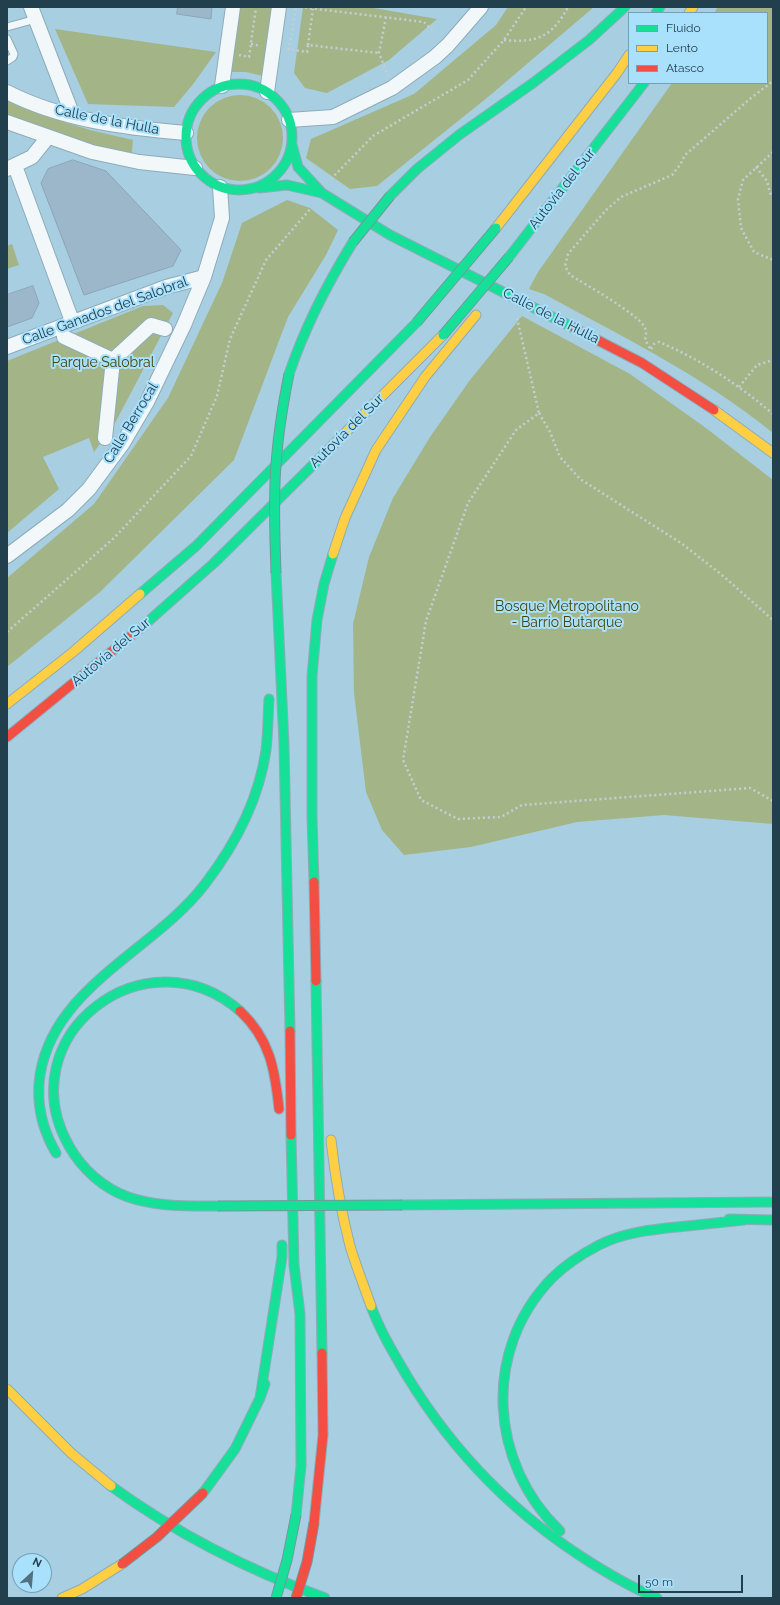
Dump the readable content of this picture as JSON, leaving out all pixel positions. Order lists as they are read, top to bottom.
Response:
{
  "streets": {
    "main road": ["Calle de la Hulla", "Autovía del Sur"],
    "street": ["Calle Ganados del Salobral", "Calle Berrocal"]
  },
  "crossings": [
    ["Calle de la Hulla", "Calle Berrocal"],
    ["Calle Ganados del Salobral", "Calle Berrocal"]
  ],
  "parks": ["Parque Salobral", "Bosque Metropolitano - Barrio Butarque"],
  "legend": ["Fluido", "Lento", "Atasco"],
  "scale_bar": "50 m",
  "north": "top right"
}
